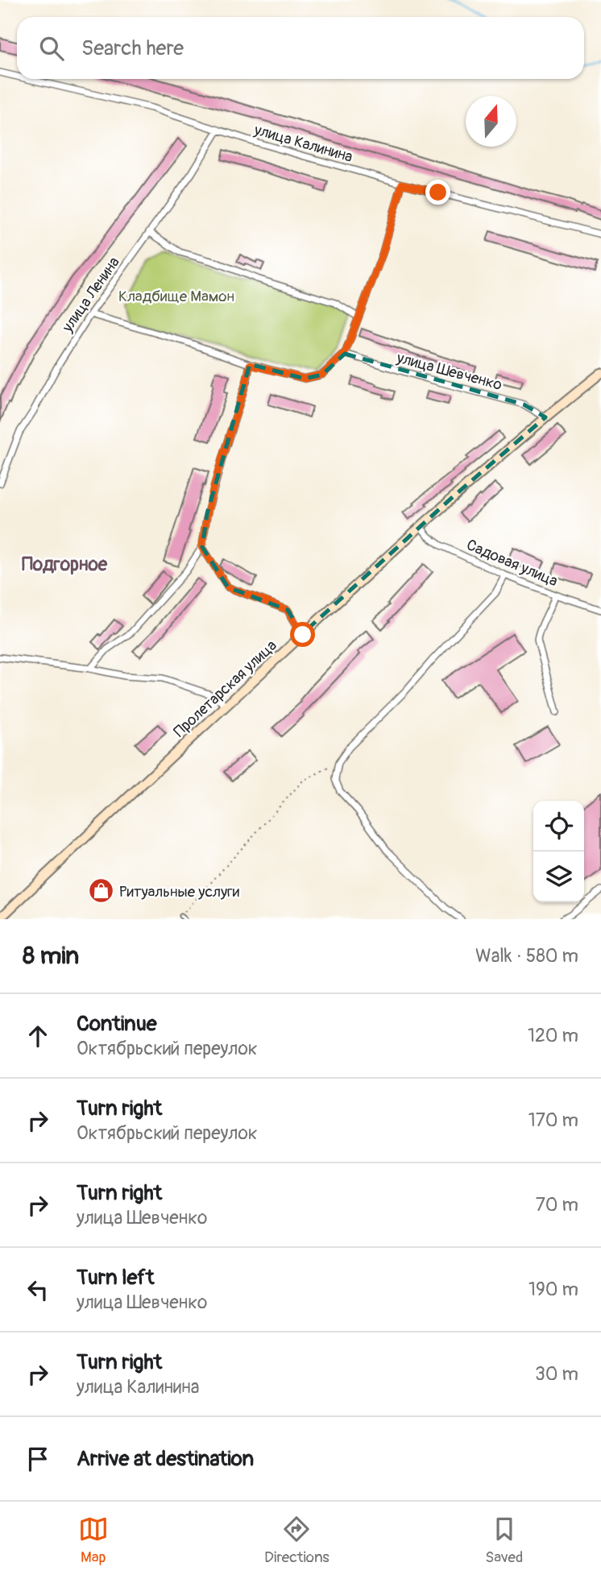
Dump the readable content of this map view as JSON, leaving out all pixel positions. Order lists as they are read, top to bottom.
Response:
{
  "streets": {
    "street": [
      "улица Калинина",
      "улица Ленина",
      "улица Шевченко",
      "Садовая улица",
      "Пролетарская улица"
    ]
  },
  "crossings": [
    ["улица Калинина", "улица Ленина"],
    ["улица Шевченко", "Пролетарская улица"],
    ["Садовая улица", "Пролетарская улица"]
  ],
  "districts": ["Подгорное"],
  "parks": ["Кладбище Мамон"],
  "places": {
    "shop": ["Ритуальные услуги"]
  },
  "north": "top",
  "page": {
    "search": "Search here",
    "heading": ["8 min", "Walk · 580 m"],
    "list": [
      ["Continue", "Октябрьский переулок", "120 m"],
      ["Turn right", "Октябрьский переулок", "170 m"],
      ["Turn right", "улица Шевченко", "70 m"],
      ["Turn left", "улица Шевченко", "190 m"],
      ["Turn right", "улица Калинина", "30 m"],
      "Arrive at destination"
    ],
    "nav": ["Map", "Directions", "Saved"]
  }
}
